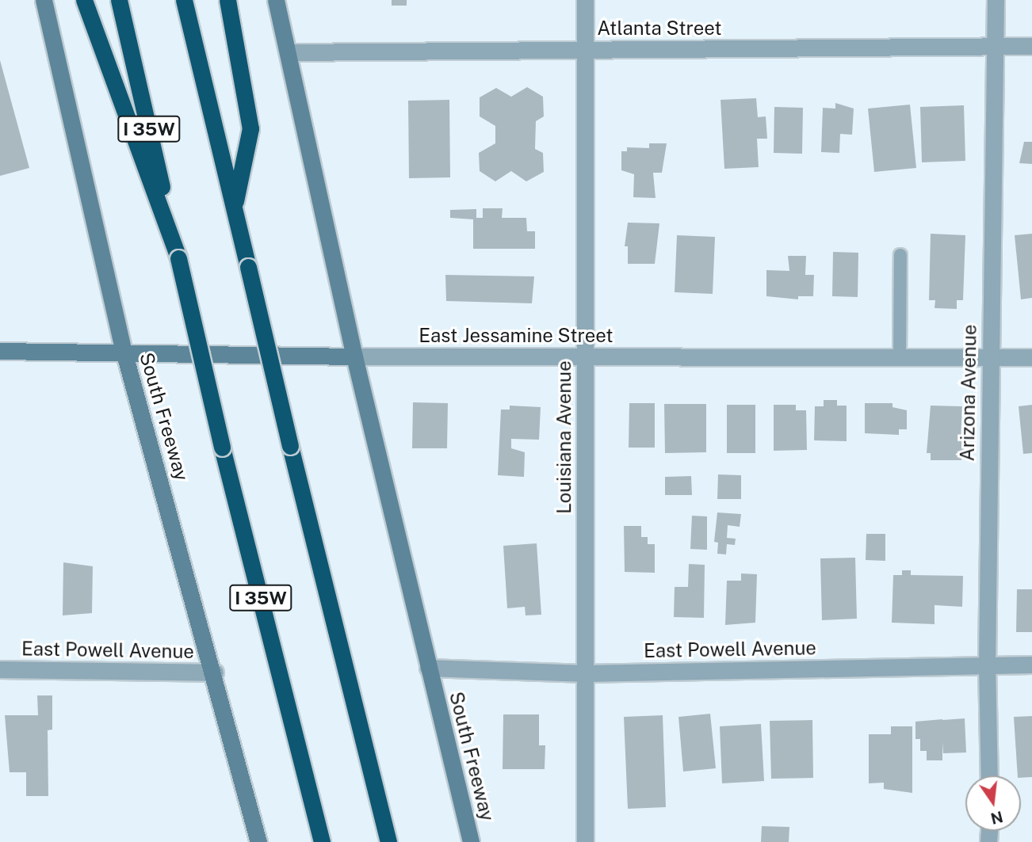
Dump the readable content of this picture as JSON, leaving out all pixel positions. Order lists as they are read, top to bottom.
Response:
{
  "streets": {
    "highway": ["I 35W"],
    "main road": ["East Jessamine Street", "South Freeway"],
    "street": [
      "Atlanta Street",
      "Arizona Avenue",
      "Louisiana Avenue",
      "East Powell Avenue"
    ]
  },
  "crossings": [
    ["Atlanta Street", "Arizona Avenue"],
    ["Atlanta Street", "South Freeway"],
    ["Atlanta Street", "Louisiana Avenue"],
    ["East Jessamine Street", "Arizona Avenue"],
    ["East Jessamine Street", "South Freeway"],
    ["East Jessamine Street", "Louisiana Avenue"],
    ["Arizona Avenue", "East Powell Avenue"],
    ["South Freeway", "East Powell Avenue"],
    ["Louisiana Avenue", "East Powell Avenue"]
  ],
  "north": "bottom"
}
